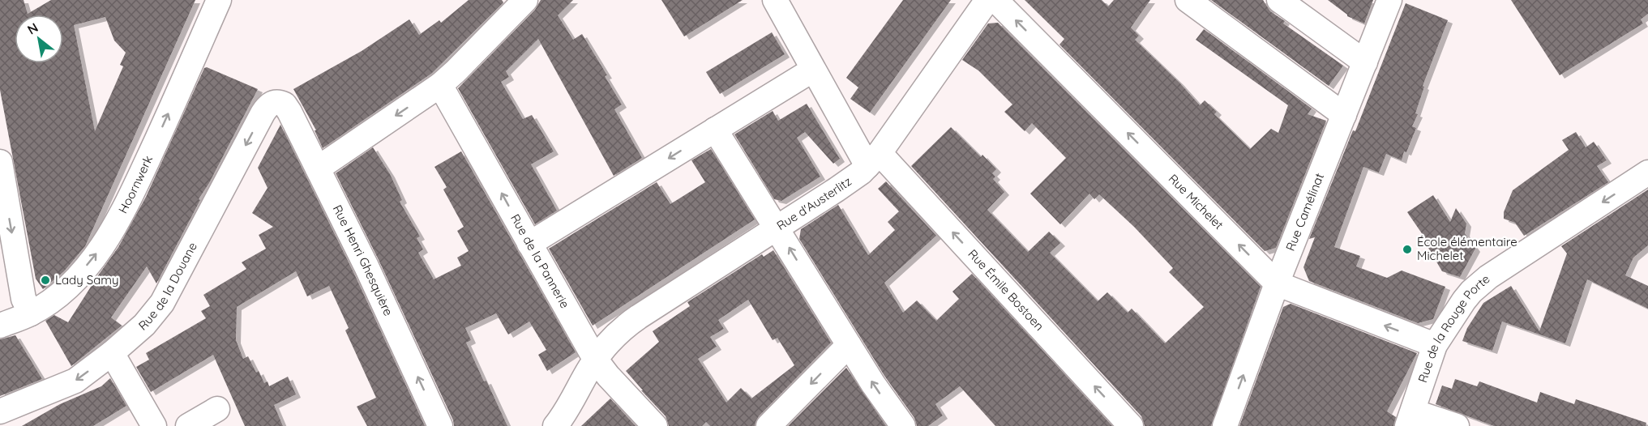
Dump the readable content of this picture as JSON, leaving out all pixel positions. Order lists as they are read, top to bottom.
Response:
{
  "streets": {
    "street": [
      "Hoornwerk",
      "Rue Michelet",
      "Rue d'Austerlitz",
      "Rue Camélinat",
      "Rue Henri Ghesquière",
      "Rue de la Pannerie",
      "Rue de la Douane",
      "Rue Émile Bostoen",
      "Rue de la Rouge Porte"
    ]
  },
  "crossings": [
    ["Rue Michelet", "Rue Camélinat"],
    ["Rue Michelet", "Rue de la Rouge Porte"],
    ["Rue d'Austerlitz", "Rue de la Pannerie"],
    ["Rue d'Austerlitz", "Rue Émile Bostoen"],
    ["Rue Henri Ghesquière", "Rue de la Douane"]
  ],
  "one_way": [
    "Rue Henri Ghesquière",
    "Rue de la Pannerie",
    "Rue de la Douane",
    "Rue de la Rouge Porte"
  ],
  "places": ["École élémentaire Michelet", "Lady Samy"],
  "north": "top left"
}
